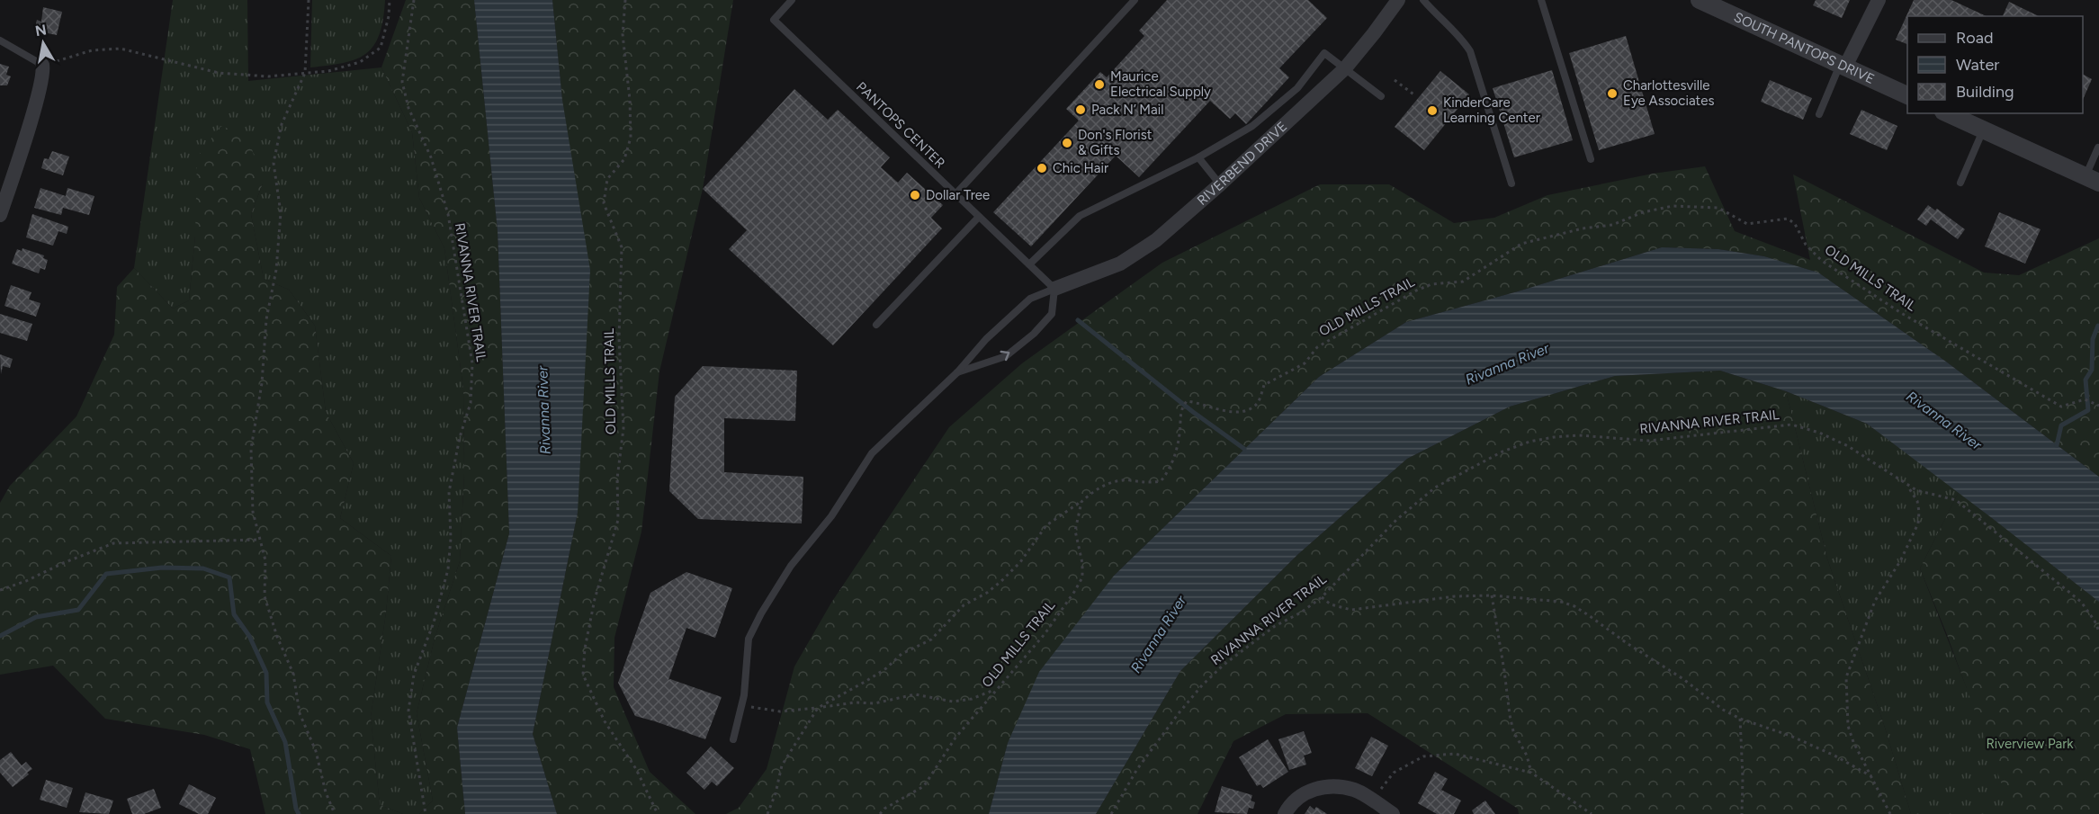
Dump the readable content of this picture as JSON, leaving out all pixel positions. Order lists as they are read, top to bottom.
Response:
{
  "streets": {
    "street": ["SOUTH PANTOPS DRIVE", "RIVERBEND DRIVE"],
    "lane": ["PANTOPS CENTER"],
    "path": ["OLD MILLS TRAIL", "RIVANNA RIVER TRAIL"]
  },
  "crossings": [
    ["PANTOPS CENTER", "RIVERBEND DRIVE"]
  ],
  "water": ["Rivanna River"],
  "parks": ["Riverview Park"],
  "places": [
    "Maurice Electrical Supply",
    "Charlottesville Eye Associates",
    "Pack N’ Mail",
    "KinderCare Learning Center",
    "Don's Florist & Gifts",
    "Chic Hair",
    "Dollar Tree"
  ],
  "legend": ["Road", "Water", "Building"],
  "north": "top"
}
